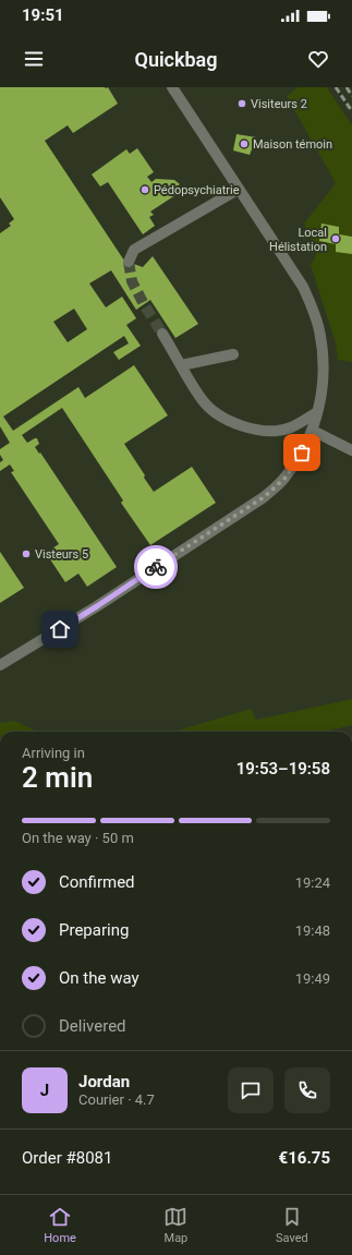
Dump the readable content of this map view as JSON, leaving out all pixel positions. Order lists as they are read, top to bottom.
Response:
{
  "places": [
    "Visiteurs 2",
    "Maison témoin",
    "Pédopsychiatrie",
    "Local Hélistation",
    "Visteurs 5"
  ],
  "page": {
    "status": "19:51",
    "header": "Quickbag",
    "heading": ["2 min", "Arriving in", "19:53–19:58"],
    "panel": [
      "Jordan",
      "Courier · 4.7",
      "Order #8081",
      "€16.75"
    ],
    "bar": "On the way · 50 m",
    "list": [
      ["Confirmed", "19:24"],
      ["Preparing", "19:48"],
      ["On the way", "19:49"],
      "Delivered"
    ],
    "round": "J",
    "tabs": ["Home", "Map", "Saved"]
  }
}
